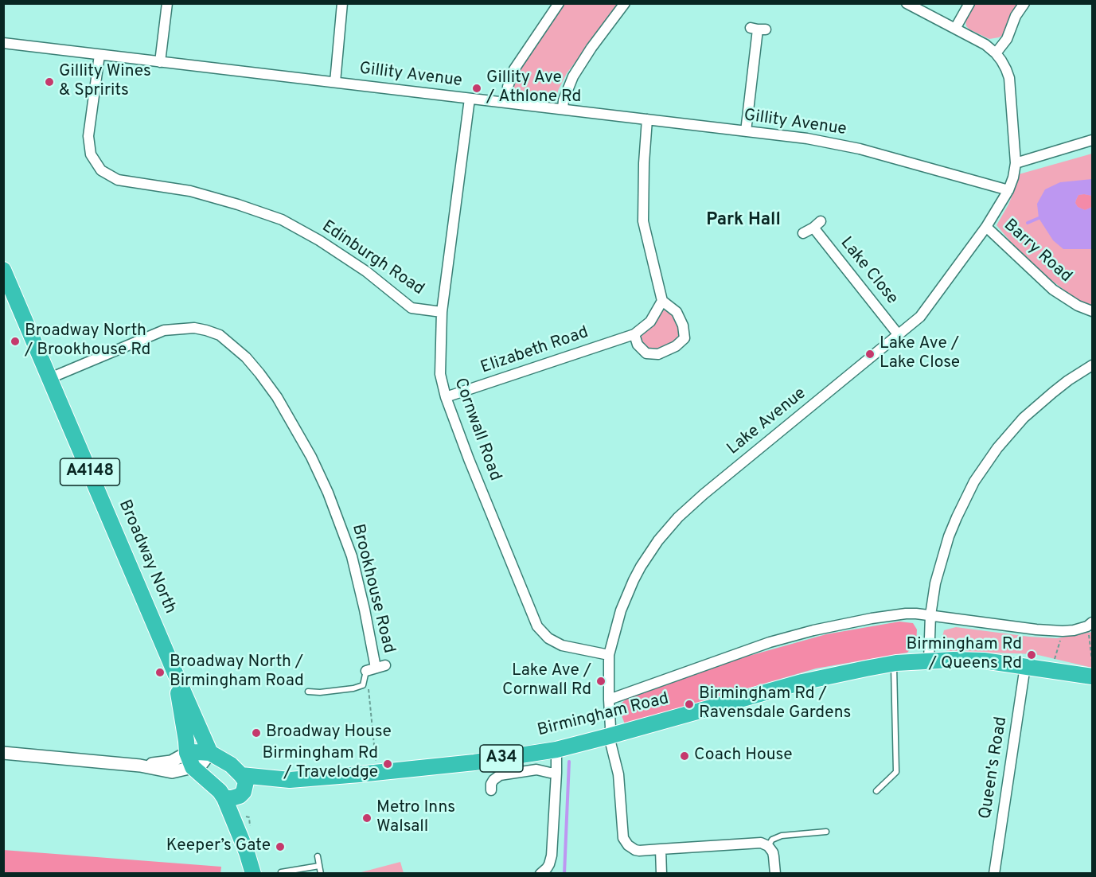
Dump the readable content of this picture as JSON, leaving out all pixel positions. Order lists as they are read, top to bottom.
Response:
{
  "streets": {
    "highway": [
      "A4148",
      "Broadway North",
      "Birmingham Road",
      "A34"
    ],
    "street": [
      "Gillity Avenue",
      "Barry Road",
      "Edinburgh Road",
      "Lake Close",
      "Elizabeth Road",
      "Lake Avenue",
      "Cornwall Road",
      "Brookhouse Road",
      "Queen's Road"
    ]
  },
  "crossings": [
    ["Gillity Avenue", "Edinburgh Road"],
    ["Gillity Avenue", "Lake Avenue"],
    ["Gillity Avenue", "Cornwall Road"],
    ["Barry Road", "Lake Avenue"],
    ["Edinburgh Road", "Cornwall Road"],
    ["Lake Close", "Lake Avenue"],
    ["Elizabeth Road", "Cornwall Road"],
    ["Lake Avenue", "Cornwall Road"],
    ["Lake Avenue", "Birmingham Road"],
    ["Broadway North", "Brookhouse Road"],
    ["Birmingham Road", "Queen's Road"]
  ],
  "districts": ["Park Hall"],
  "places": [
    "Gillity Wines & Spririts",
    "Gillity Ave / Athlone Rd",
    "Broadway North / Brookhouse Rd",
    "Lake Ave / Lake Close",
    "Birmingham Rd / Queens Rd",
    "Broadway North / Birmingham Road",
    "Lake Ave / Cornwall Rd",
    "Birmingham Rd / Ravensdale Gardens",
    "Broadway House",
    "Coach House",
    "Birmingham Rd / Travelodge",
    "Metro Inns Walsall",
    "Keeper’s Gate"
  ]
}
